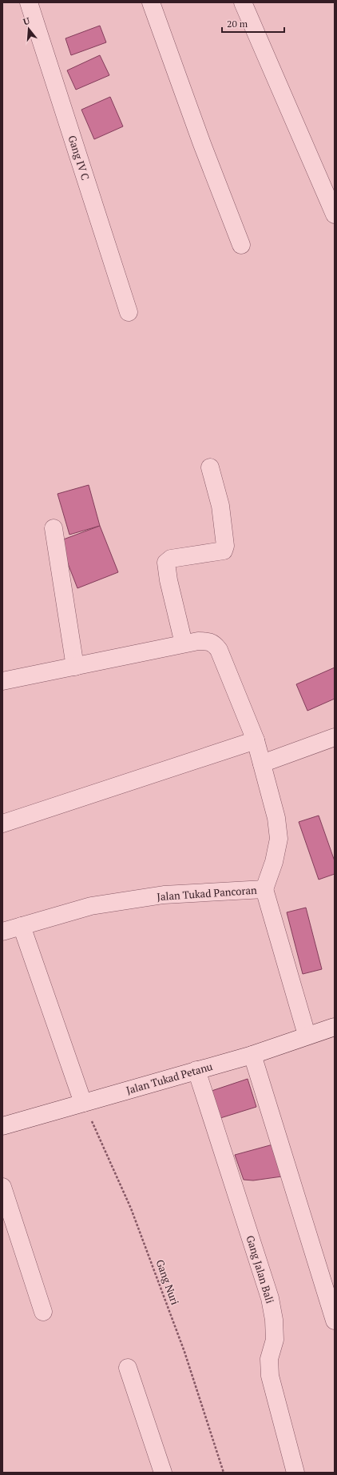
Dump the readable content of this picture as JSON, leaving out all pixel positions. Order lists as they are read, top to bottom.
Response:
{
  "streets": {
    "street": [
      "Gang IV C",
      "Jalan Tukad Pancoran",
      "Jalan Tukad Petanu",
      "Gang Jalan Bali"
    ],
    "path": ["Gang Nuri"]
  },
  "crossings": [
    ["Jalan Tukad Pancoran", "Jalan Tukad Petanu"],
    ["Jalan Tukad Petanu", "Gang Jalan Bali"],
    ["Jalan Tukad Petanu", "Gang Nuri"]
  ],
  "scale_bar": "20 m",
  "north": "top"
}
